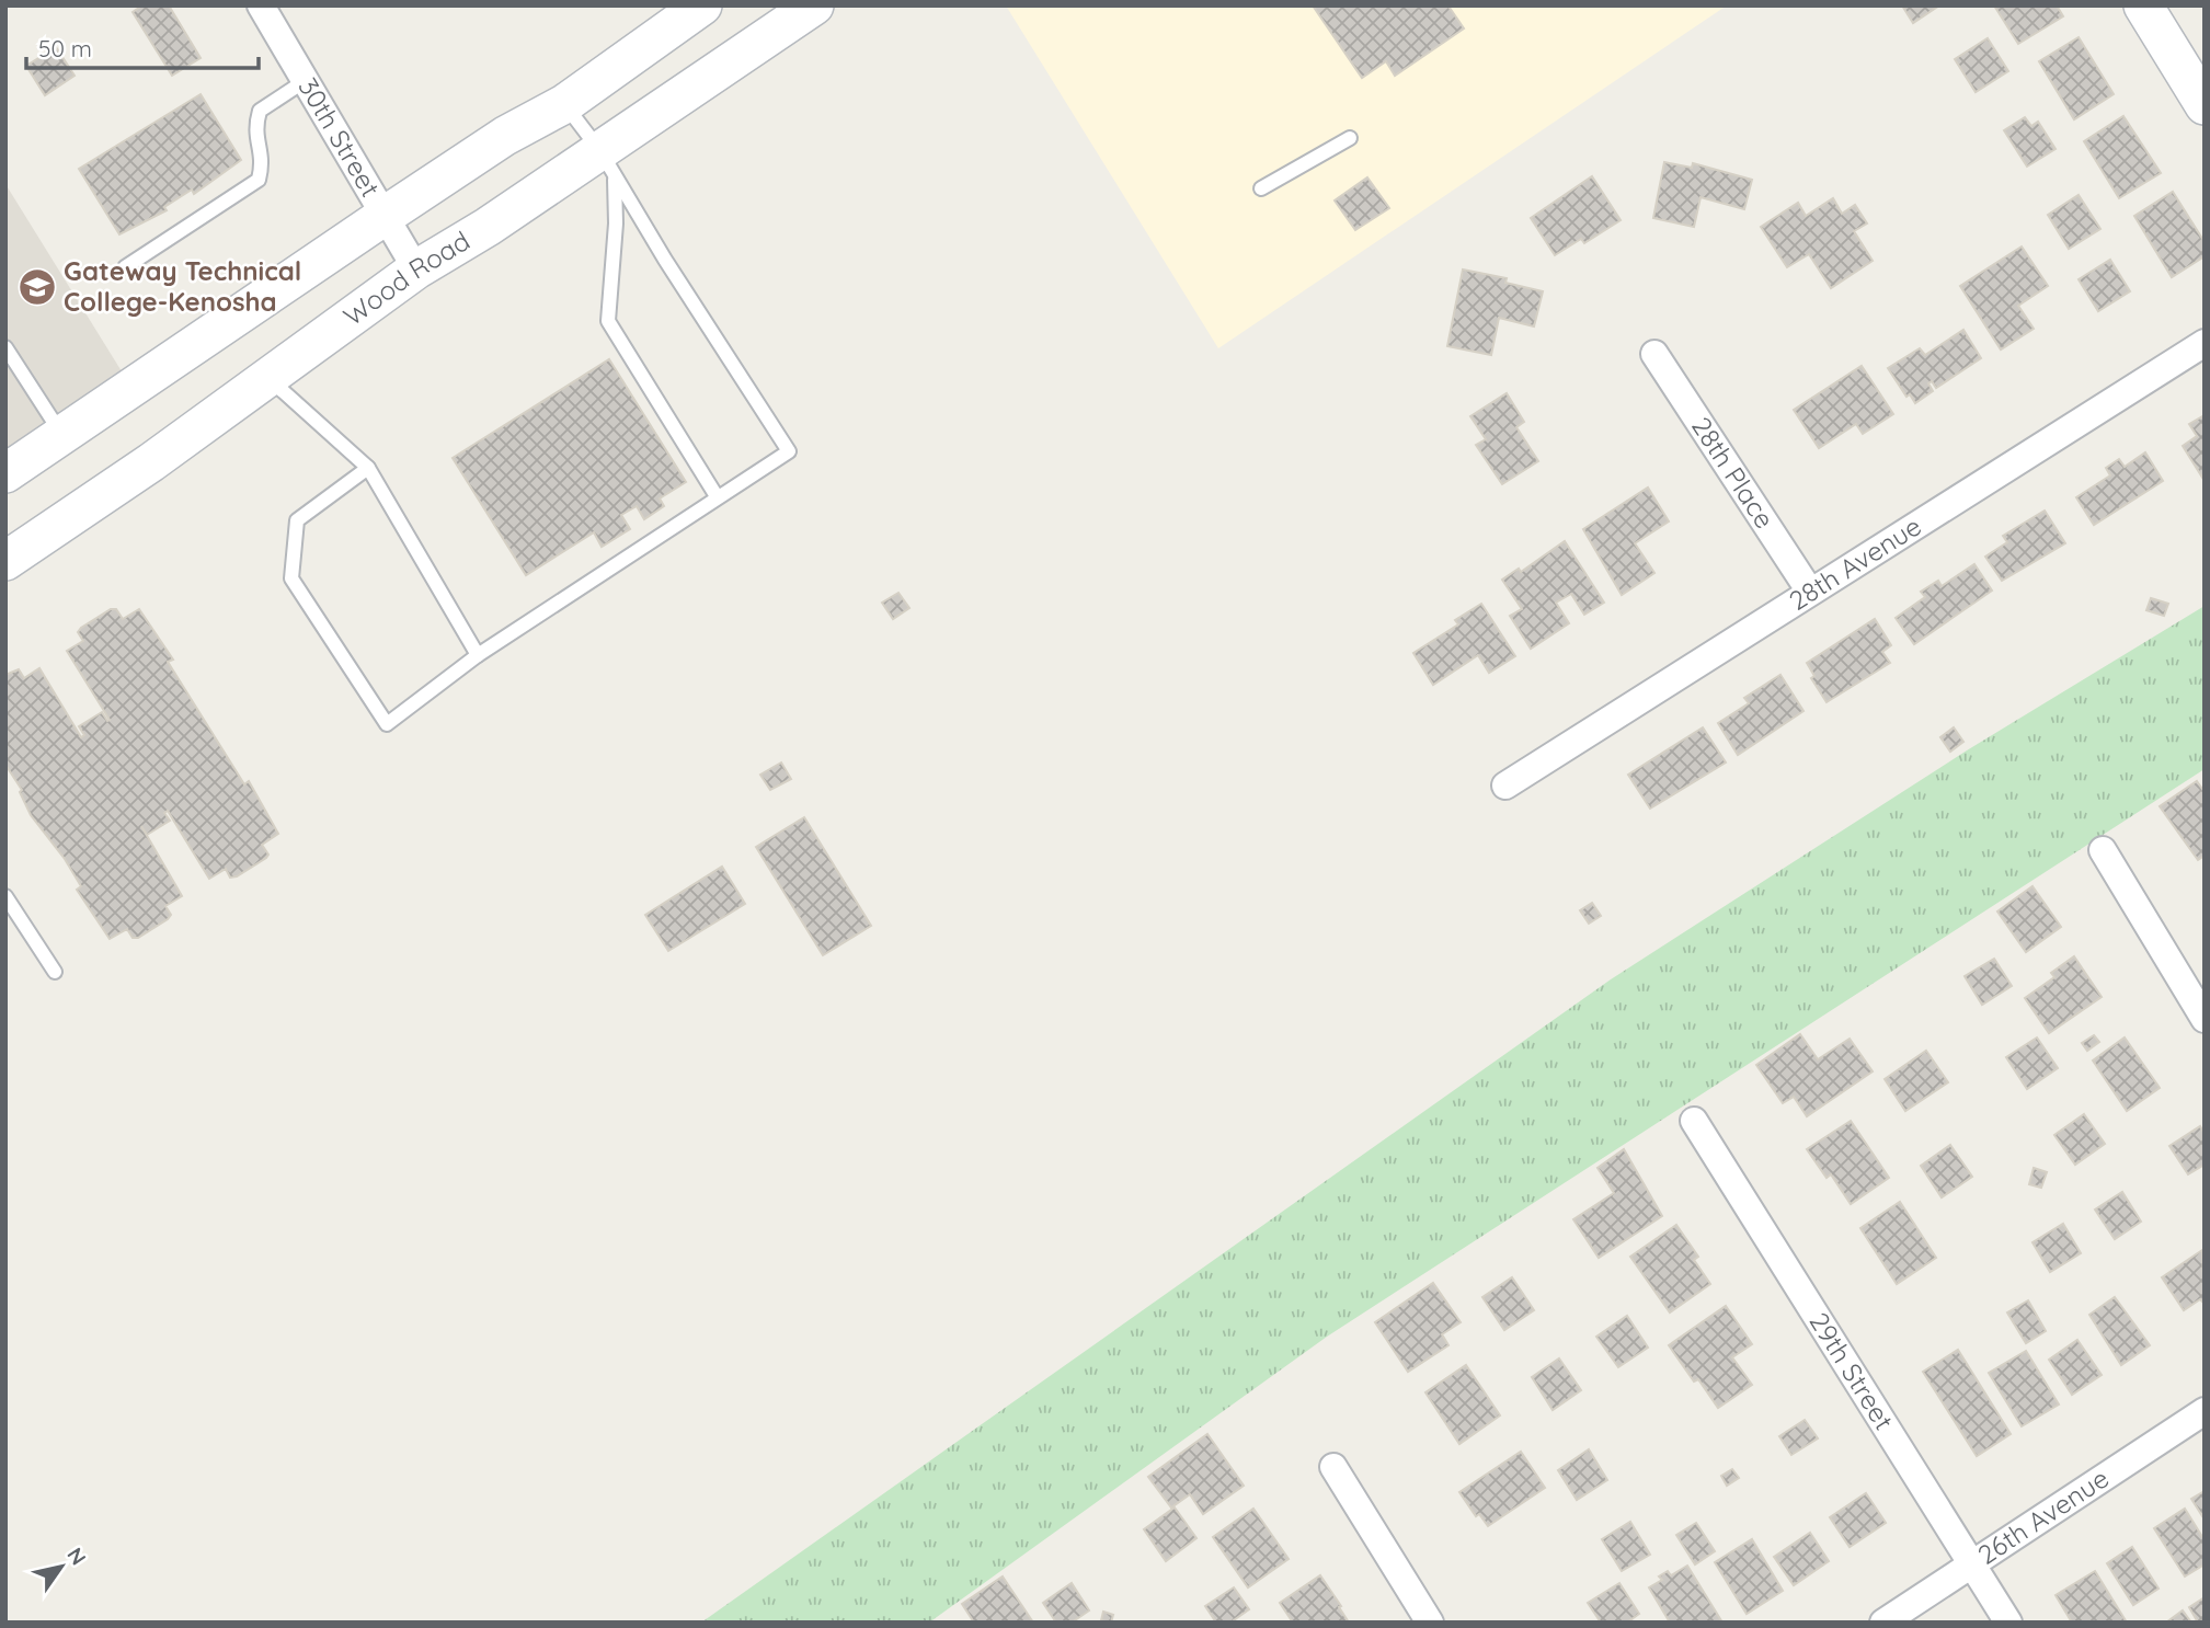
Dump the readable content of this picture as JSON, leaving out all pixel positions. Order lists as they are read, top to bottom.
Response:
{
  "streets": {
    "street": [
      "30th Street",
      "Wood Road",
      "28th Place",
      "28th Avenue",
      "29th Street",
      "26th Avenue"
    ]
  },
  "crossings": [
    ["30th Street", "Wood Road"],
    ["28th Place", "28th Avenue"],
    ["29th Street", "26th Avenue"]
  ],
  "places": {
    "school or university": ["Gateway Technical College-Kenosha"]
  },
  "scale_bar": "50 m",
  "north": "top right"
}
